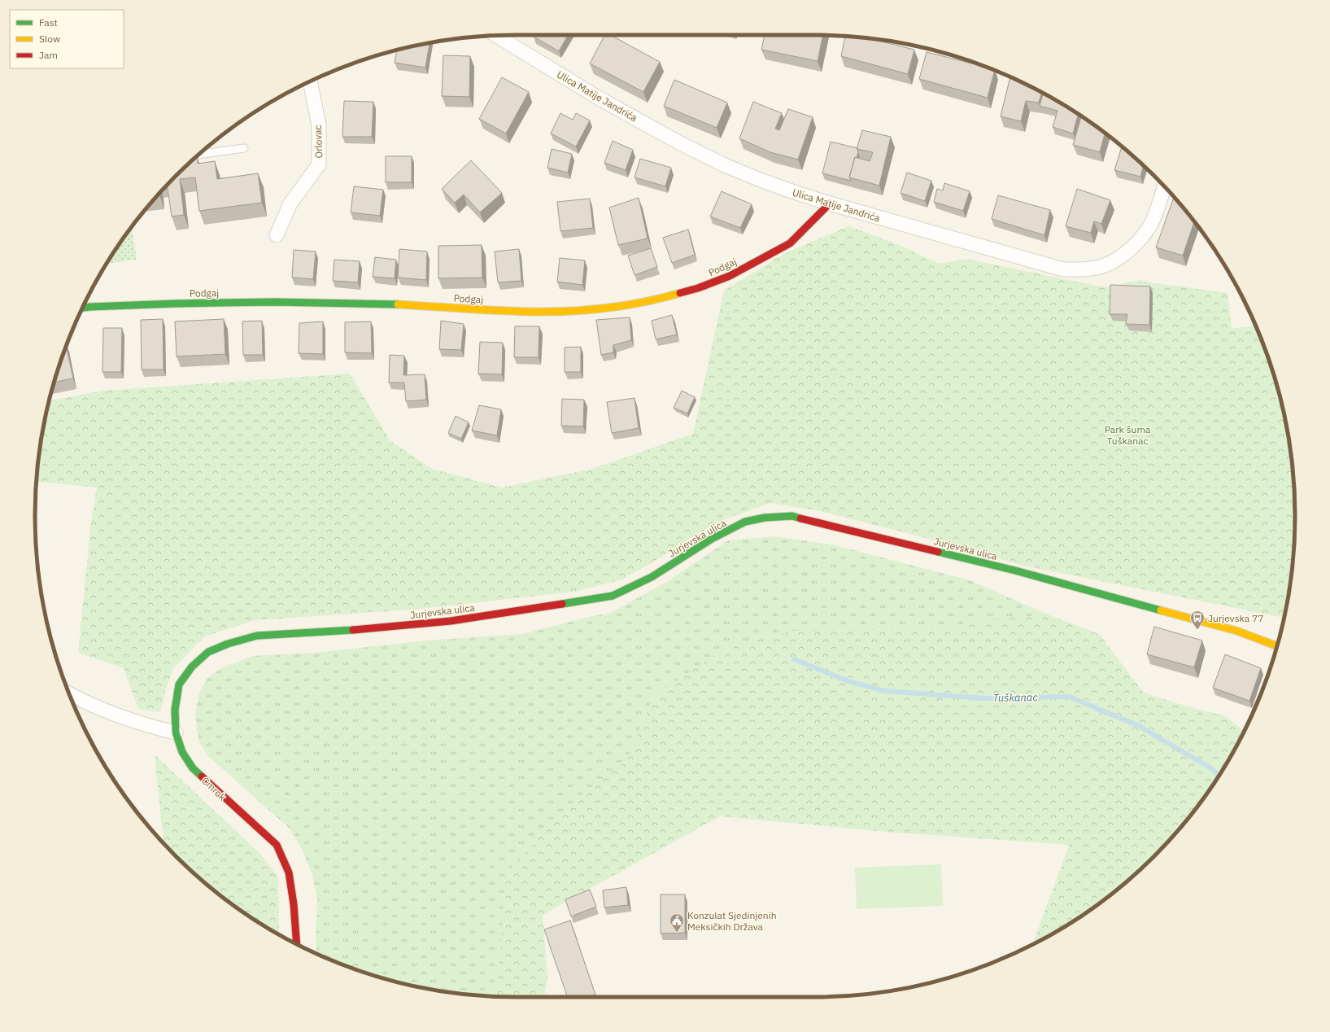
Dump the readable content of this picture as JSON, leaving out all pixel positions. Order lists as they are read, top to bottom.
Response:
{
  "streets": {
    "street": [
      "Ulica Matije Jandrića",
      "Orlovac",
      "Podgaj",
      "Jurjevska ulica",
      "Cmrok"
    ]
  },
  "crossings": [
    ["Ulica Matije Jandrića", "Podgaj"],
    ["Jurjevska ulica", "Cmrok"]
  ],
  "water": ["Tuškanac"],
  "parks": ["Park šuma Tuškanac"],
  "places": {
    "bus stop": ["Jurjevska 77"],
    "public building": ["Konzulat Sjedinjenih Meksičkih Država"]
  },
  "legend": ["Fast", "Slow", "Jam"]
}
